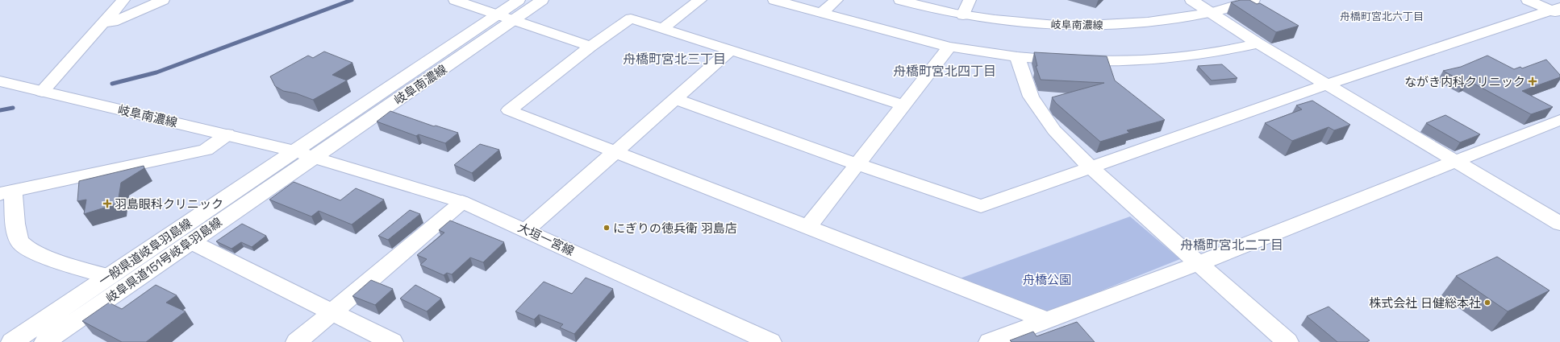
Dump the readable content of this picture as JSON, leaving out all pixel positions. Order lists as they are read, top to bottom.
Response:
{
  "streets": {
    "street": [
      "岐阜南濃線",
      "大垣一宮線",
      "一般県道岐阜羽島線",
      "岐阜県道151号岐阜羽島線"
    ]
  },
  "crossings": [
    ["岐阜南濃線", "大垣一宮線"],
    ["岐阜南濃線", "一般県道岐阜羽島線"],
    ["岐阜南濃線", "岐阜県道151号岐阜羽島線"],
    ["大垣一宮線", "岐阜県道151号岐阜羽島線"]
  ],
  "districts": [
    "舟橋町宮北六丁目",
    "舟橋町宮北三丁目",
    "舟橋町宮北四丁目",
    "舟橋町宮北二丁目"
  ],
  "parks": ["舟橋公園"],
  "places": {
    "health": ["ながき内科クリニック", "羽島眼科クリニック"],
    "other": ["にぎりの徳兵衛 羽島店", "株式会社 日健総本社"]
  }
}
